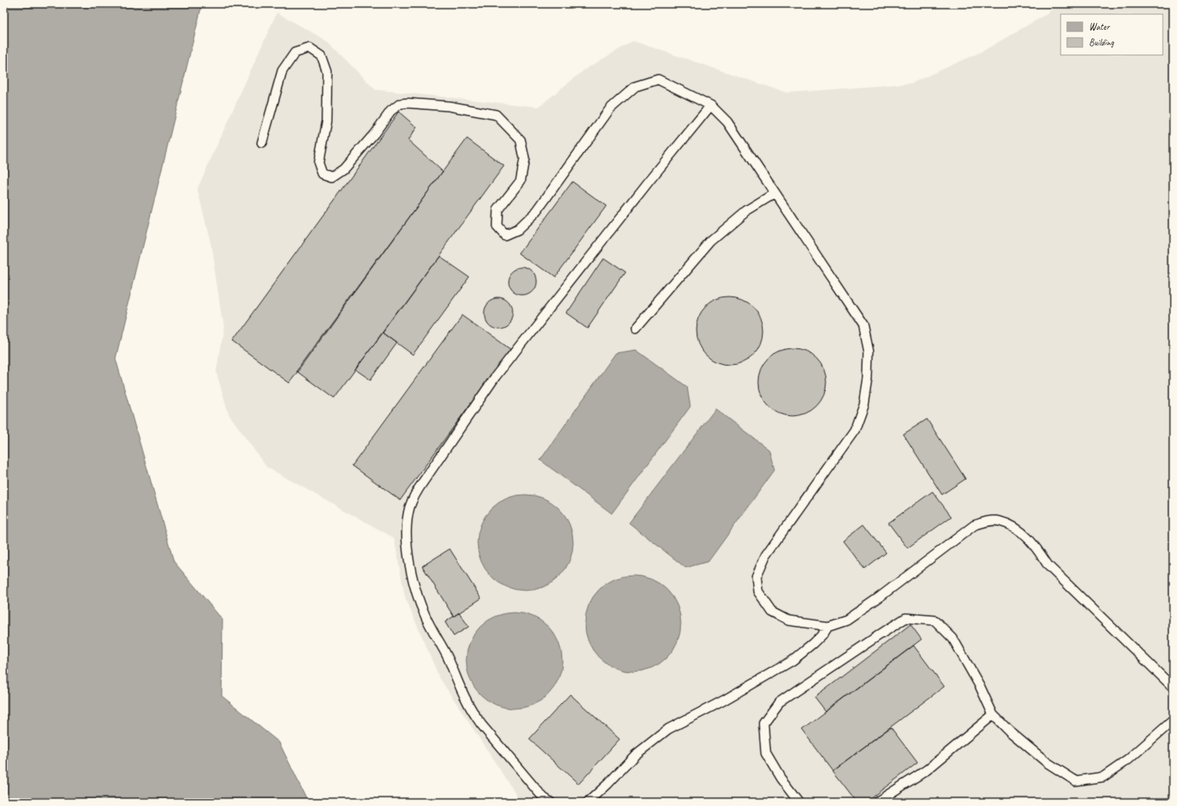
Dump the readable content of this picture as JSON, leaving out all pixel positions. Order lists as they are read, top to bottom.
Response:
{
  "legend": ["Water", "Building"]
}
